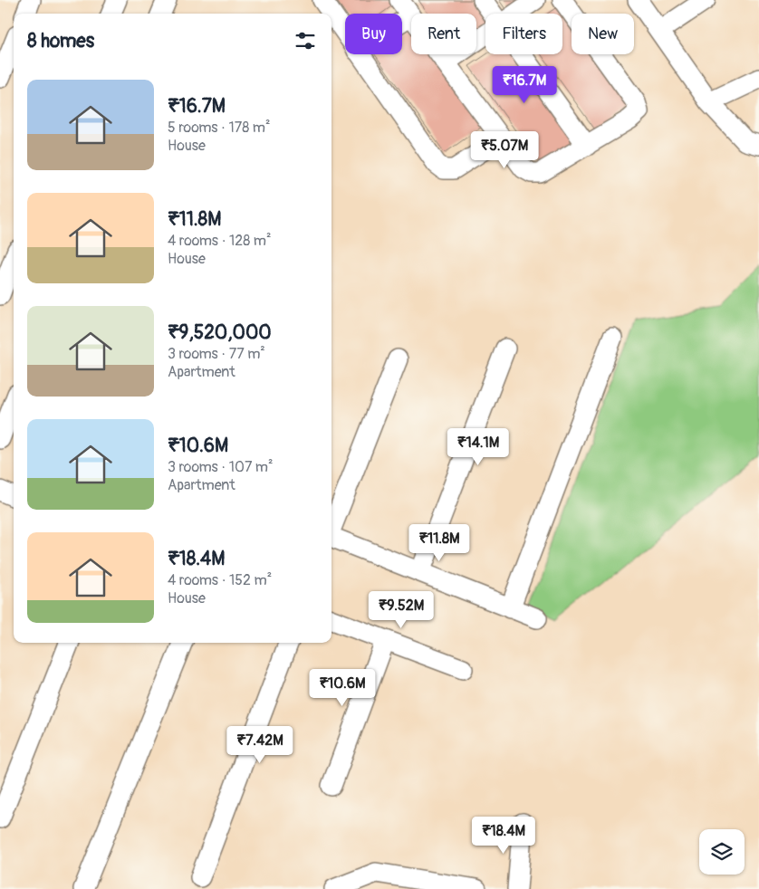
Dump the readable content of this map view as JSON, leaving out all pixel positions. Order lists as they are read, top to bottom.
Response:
{
  "page": {
    "chip": [
      "Buy",
      "Rent",
      "Filters",
      "New"
    ],
    "heading": "8 homes",
    "price": [
      "₹16.7M",
      "₹5.07M",
      "₹14.1M",
      "₹11.8M",
      "₹9.52M",
      "₹10.6M",
      "₹7.42M",
      "₹18.4M"
    ],
    "list": [
      {
        "name": "₹16.7M",
        "note": "5 rooms · 178 m² · House"
      },
      {
        "name": "₹11.8M",
        "note": "4 rooms · 128 m² · House"
      },
      {
        "name": "₹9,520,000",
        "note": "3 rooms · 77 m² · Apartment"
      },
      {
        "name": "₹10.6M",
        "note": "3 rooms · 107 m² · Apartment"
      },
      {
        "name": "₹18.4M",
        "note": "4 rooms · 152 m² · House"
      }
    ]
  }
}
